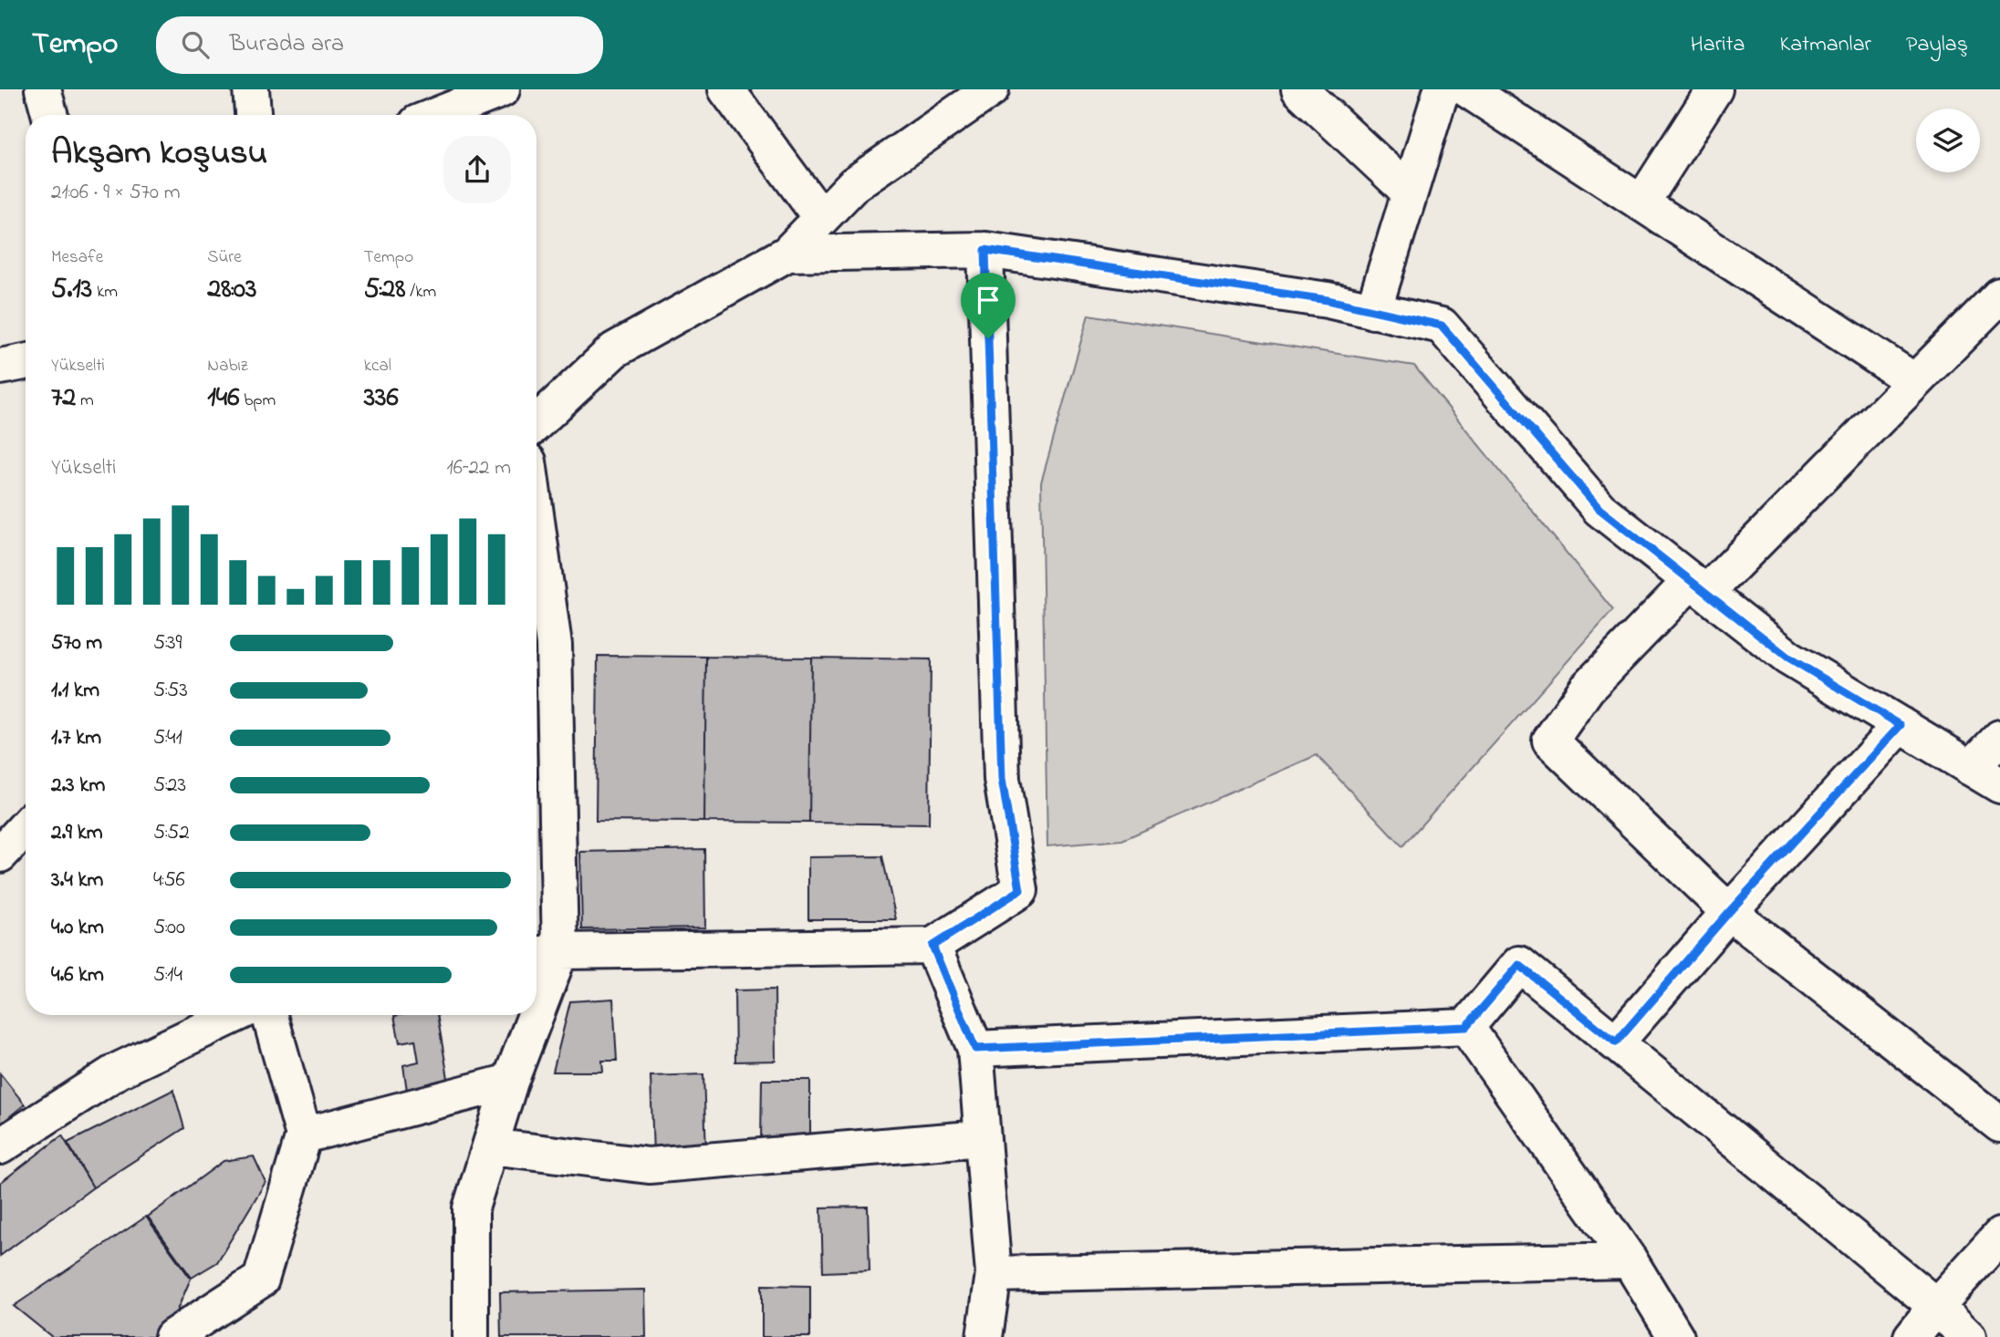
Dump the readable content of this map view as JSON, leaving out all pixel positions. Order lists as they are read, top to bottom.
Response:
{
  "page": {
    "header": "Tempo",
    "search": "Burada ara",
    "nav": ["Harita", "Katmanlar", "Paylaş"],
    "heading": ["Akşam koşusu", "21:06 · 9 × 570 m"],
    "stats": [
      ["Mesafe", "5.13 km"],
      ["Süre", "28:03"],
      ["Tempo", "5:28 /km"],
      ["Yükselti", "72 m"],
      ["Nabız", "146 bpm"],
      ["kcal", "336"]
    ],
    "chart": ["Yükselti", "16–22 m"],
    "list": [
      {
        "name": "570 m",
        "note": "5:39"
      },
      {
        "name": "1.1 km",
        "note": "5:53"
      },
      {
        "name": "1.7 km",
        "note": "5:41"
      },
      {
        "name": "2.3 km",
        "note": "5:23"
      },
      {
        "name": "2.9 km",
        "note": "5:52"
      },
      {
        "name": "3.4 km",
        "note": "4:56"
      },
      {
        "name": "4.0 km",
        "note": "5:00"
      },
      {
        "name": "4.6 km",
        "note": "5:14"
      }
    ]
  }
}
